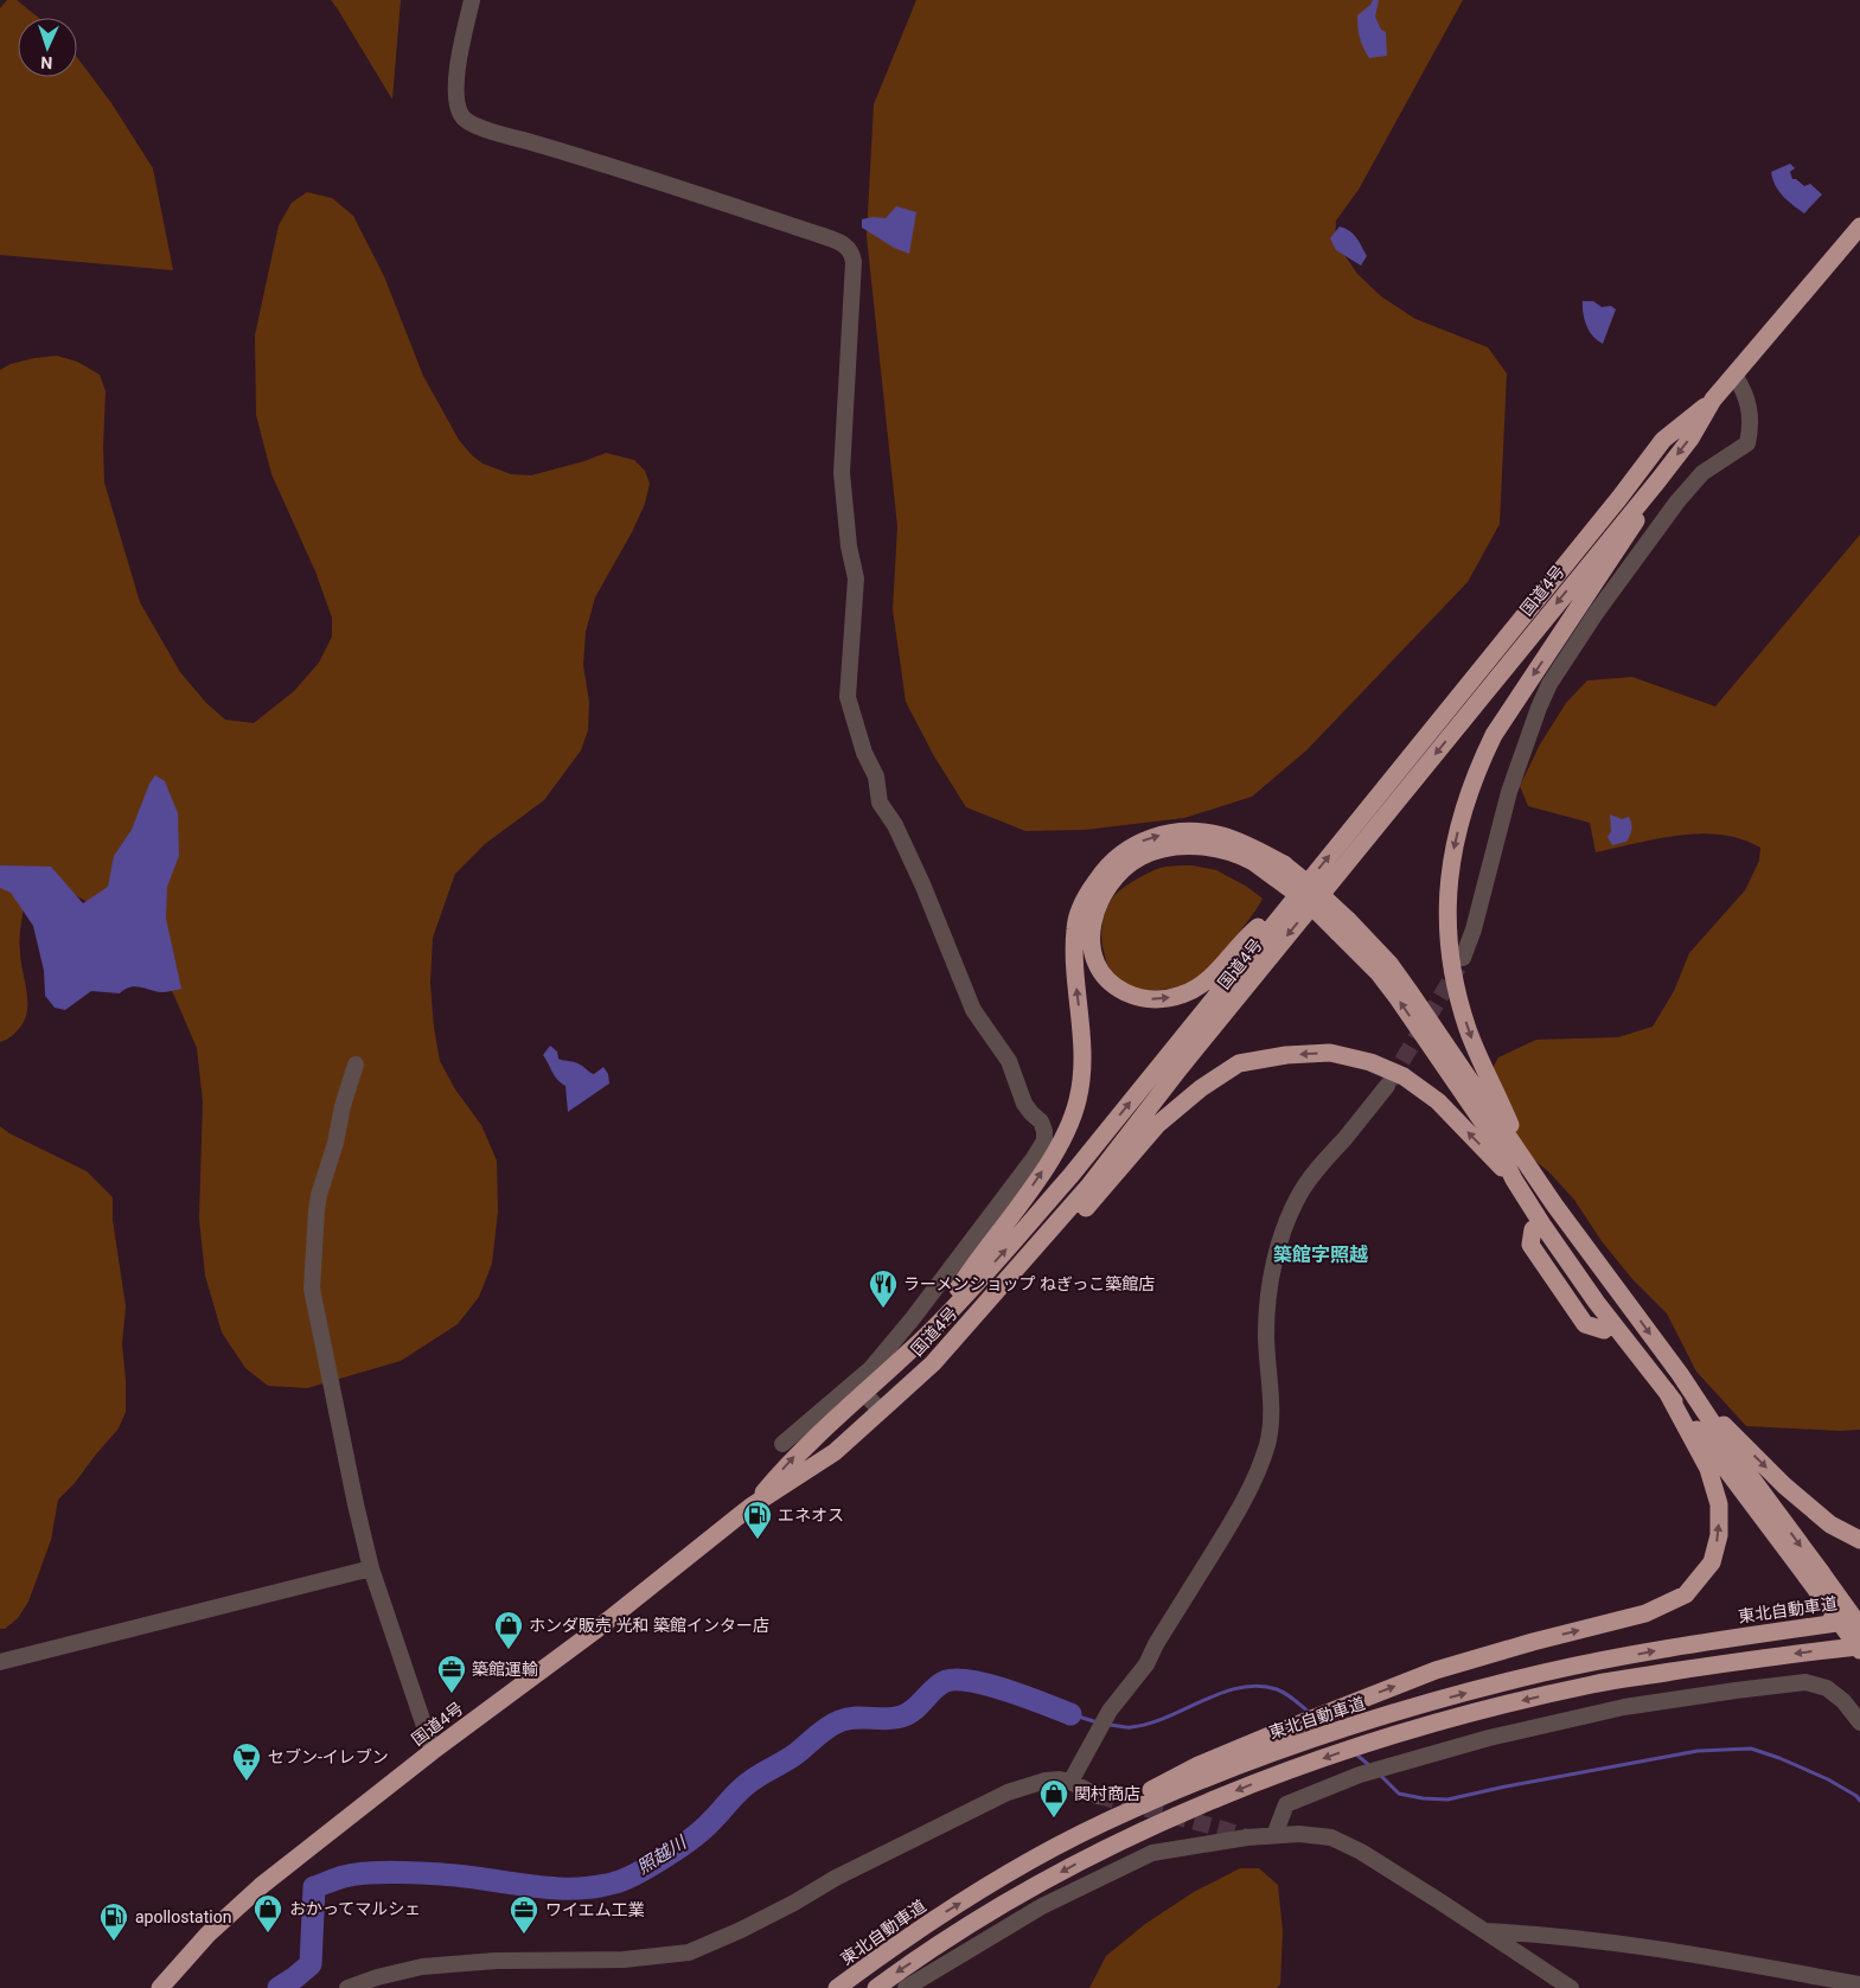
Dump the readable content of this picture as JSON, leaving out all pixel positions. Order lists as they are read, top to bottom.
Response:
{
  "streets": {
    "highway": ["国道4号", "東北自動車道"]
  },
  "districts": ["築館字照越"],
  "water": ["照越川"],
  "places": {
    "restaurant": ["ラーメンショップ ねぎっこ築館店"],
    "fuel station": ["エネオス", "apollostation"],
    "shop": ["ホンダ販売 光和 築館インター店", "関村商店", "おかってマルシェ"],
    "office": ["築館運輸", "ワイエム工業"],
    "supermarket": ["セブン-イレブン"]
  },
  "north": "bottom"
}
